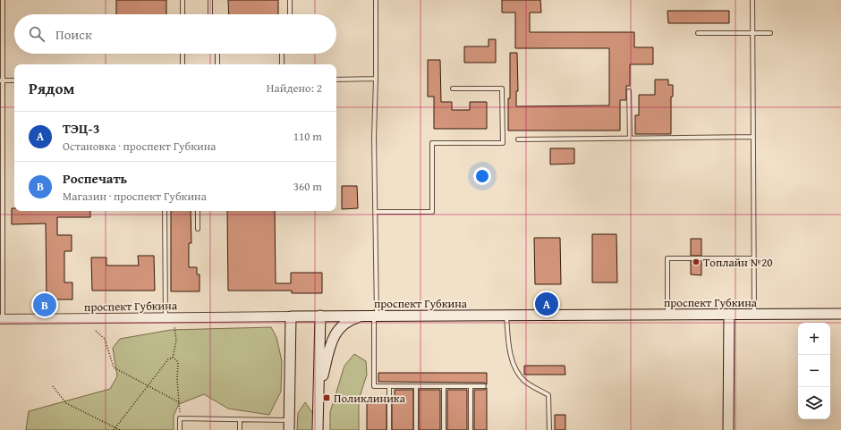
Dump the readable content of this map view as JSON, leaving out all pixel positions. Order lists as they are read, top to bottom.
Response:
{
  "streets": {
    "main road": ["проспект Губкина"]
  },
  "places": {
    "other": ["Топлайн №20"],
    "transit": ["Поликлиника"]
  },
  "page": {
    "search": "Поиск",
    "heading": ["Рядом", "Найдено: 2"],
    "list": [
      {
        "mark": "A",
        "name": "ТЭЦ-3",
        "note": "Остановка · проспект Губкина",
        "value": "110 m"
      },
      {
        "mark": "B",
        "name": "Роспечать",
        "note": "Магазин · проспект Губкина",
        "value": "360 m"
      }
    ],
    "pins": ["A", "B"],
    "map_buttons": ["+", "−"]
  }
}
